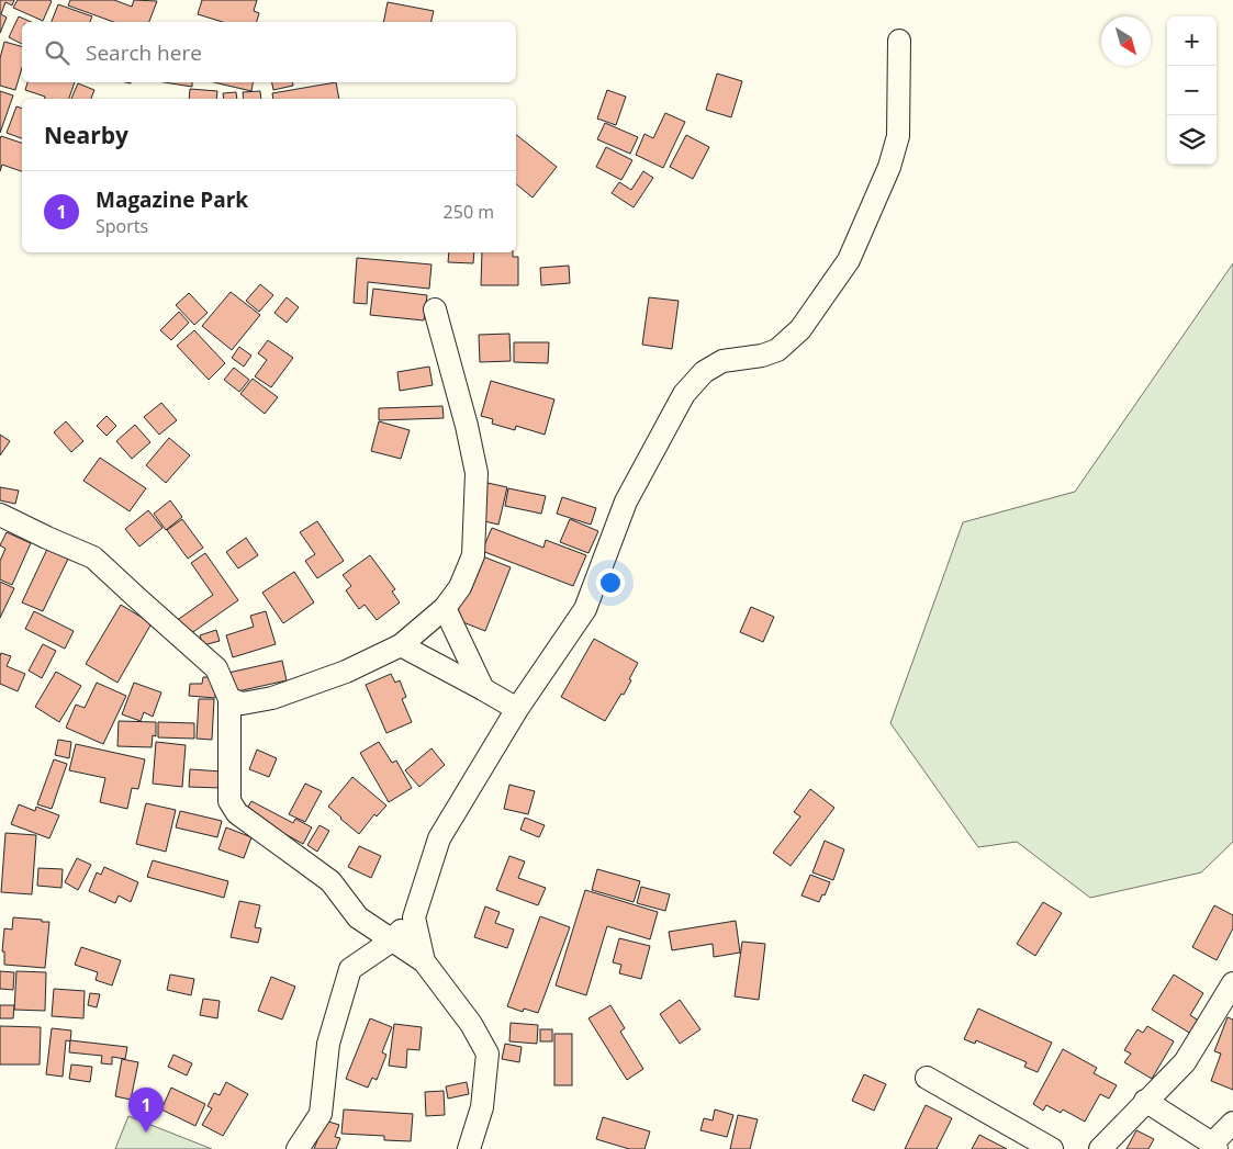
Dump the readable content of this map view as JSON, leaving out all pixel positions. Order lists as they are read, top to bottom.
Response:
{
  "north": "bottom right",
  "page": {
    "map_buttons": ["+", "−"],
    "search": "Search here",
    "heading": "Nearby",
    "list": [
      {
        "mark": "1",
        "name": "Magazine Park",
        "note": "Sports",
        "value": "250 m"
      }
    ],
    "pins": "1"
  }
}
